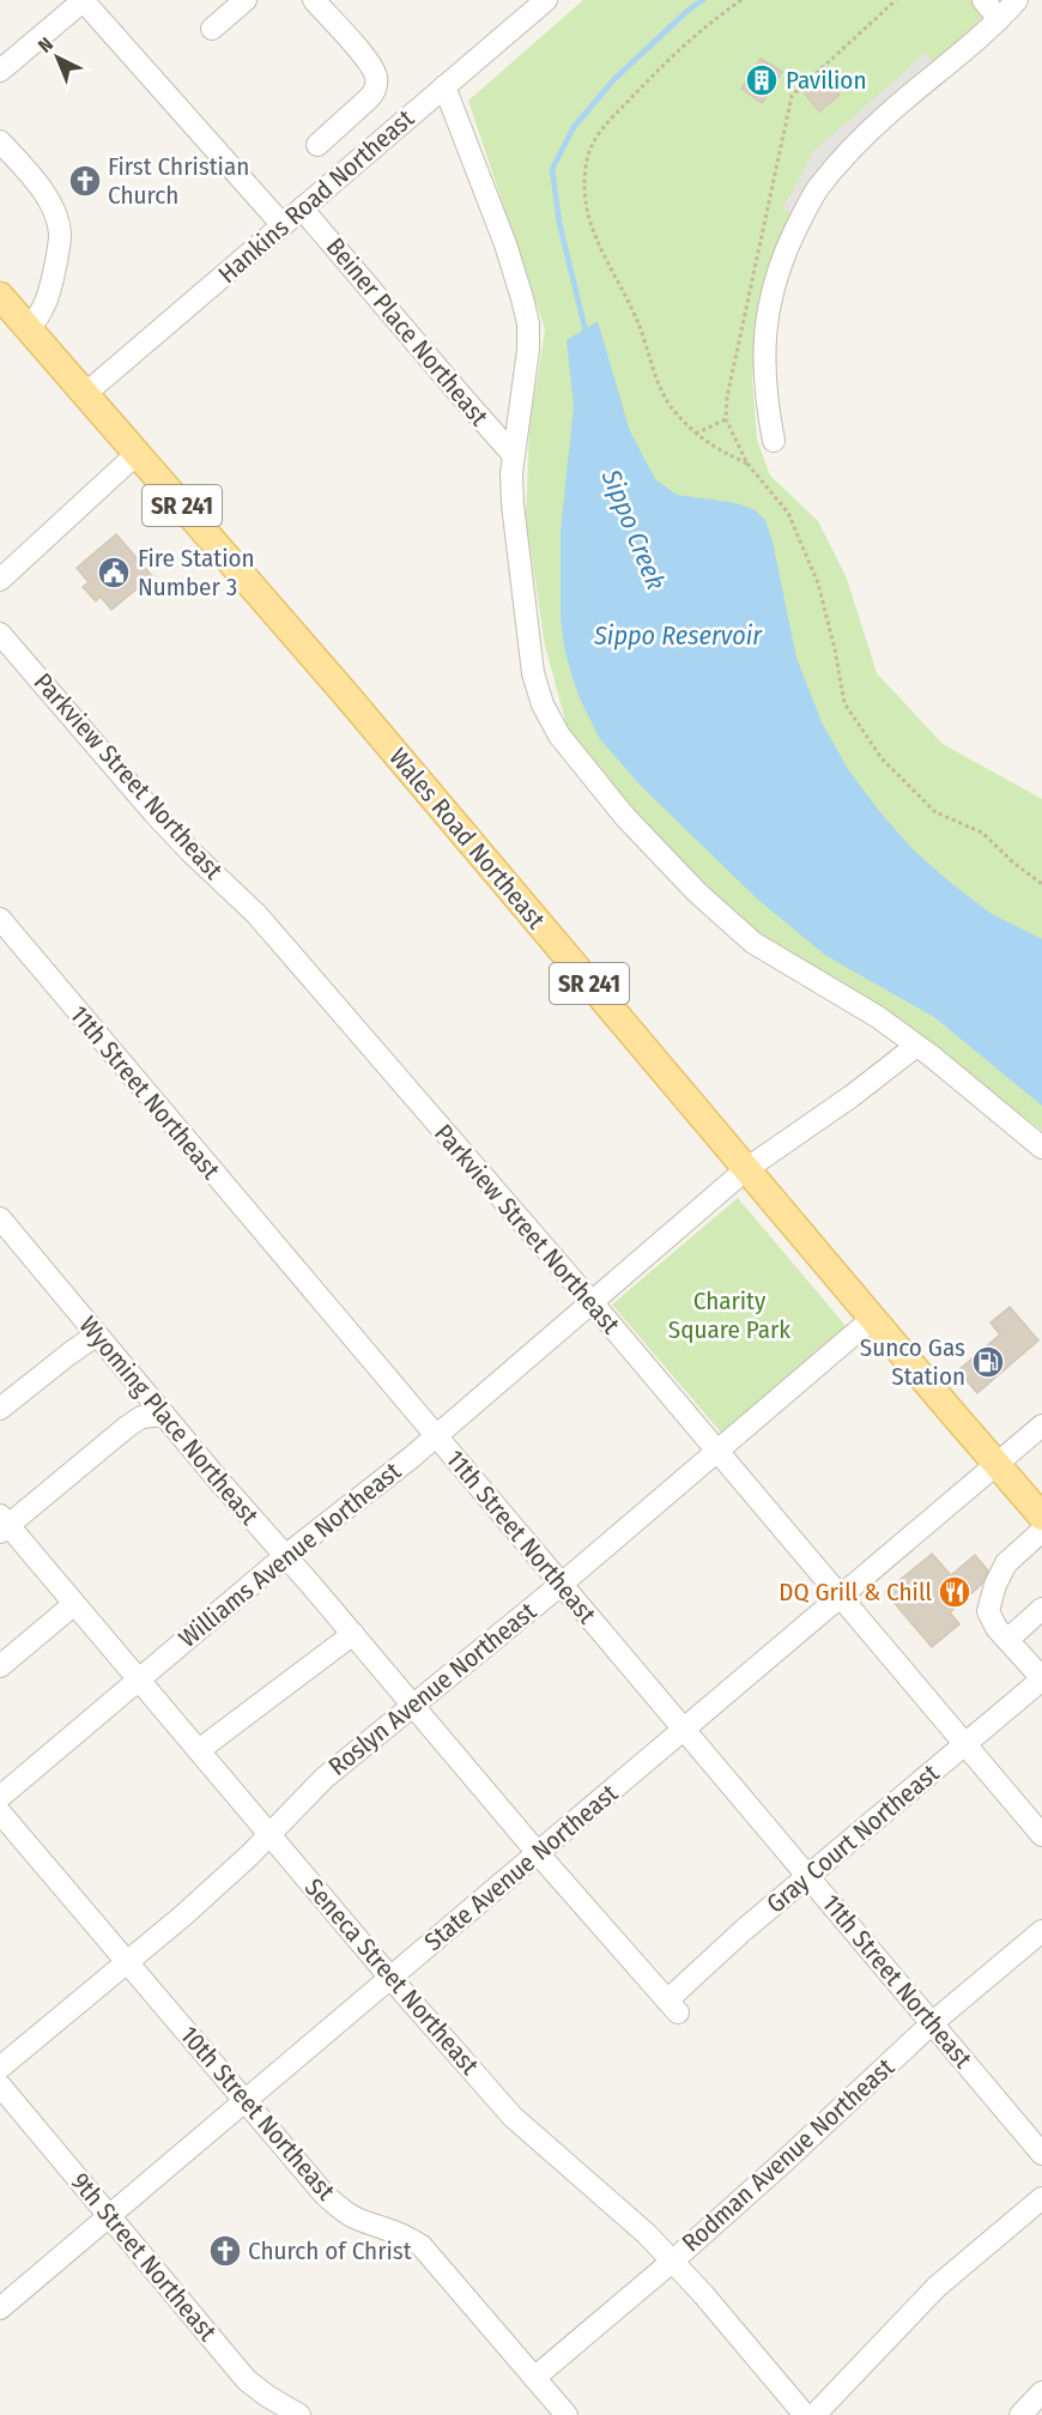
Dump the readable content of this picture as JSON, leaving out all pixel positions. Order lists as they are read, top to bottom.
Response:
{
  "streets": {
    "main road": ["SR 241", "Wales Road Northeast"],
    "street": [
      "Hankins Road Northeast",
      "Beiner Place Northeast",
      "Parkview Street Northeast",
      "11th Street Northeast",
      "Wyoming Place Northeast",
      "Williams Avenue Northeast",
      "Roslyn Avenue Northeast",
      "Gray Court Northeast",
      "State Avenue Northeast",
      "Seneca Street Northeast",
      "10th Street Northeast",
      "Rodman Avenue Northeast",
      "9th Street Northeast"
    ]
  },
  "crossings": [
    ["Hankins Road Northeast", "Beiner Place Northeast"],
    ["Hankins Road Northeast", "Wales Road Northeast"],
    ["Parkview Street Northeast", "Williams Avenue Northeast"],
    ["Parkview Street Northeast", "Roslyn Avenue Northeast"],
    ["Parkview Street Northeast", "Gray Court Northeast"],
    ["Parkview Street Northeast", "State Avenue Northeast"],
    ["Wales Road Northeast", "Williams Avenue Northeast"],
    ["Wales Road Northeast", "Roslyn Avenue Northeast"],
    ["Wales Road Northeast", "State Avenue Northeast"],
    ["11th Street Northeast", "Williams Avenue Northeast"],
    ["11th Street Northeast", "Roslyn Avenue Northeast"],
    ["11th Street Northeast", "Gray Court Northeast"],
    ["11th Street Northeast", "State Avenue Northeast"],
    ["11th Street Northeast", "Rodman Avenue Northeast"],
    ["Wyoming Place Northeast", "Williams Avenue Northeast"],
    ["Wyoming Place Northeast", "Roslyn Avenue Northeast"],
    ["Wyoming Place Northeast", "Gray Court Northeast"],
    ["Wyoming Place Northeast", "State Avenue Northeast"],
    ["Williams Avenue Northeast", "Seneca Street Northeast"],
    ["Roslyn Avenue Northeast", "Seneca Street Northeast"],
    ["Roslyn Avenue Northeast", "10th Street Northeast"],
    ["State Avenue Northeast", "Seneca Street Northeast"],
    ["State Avenue Northeast", "10th Street Northeast"],
    ["State Avenue Northeast", "9th Street Northeast"],
    ["Seneca Street Northeast", "Rodman Avenue Northeast"],
    ["10th Street Northeast", "Rodman Avenue Northeast"]
  ],
  "water": ["Sippo Creek", "Sippo Reservoir"],
  "parks": ["Charity Square Park"],
  "places": {
    "building": ["Pavilion"],
    "church": ["First Christian Church", "Church of Christ"],
    "public building": ["Fire Station Number 3"],
    "fuel station": ["Sunco Gas Station"],
    "restaurant": ["DQ Grill & Chill"]
  },
  "north": "top left"
}
